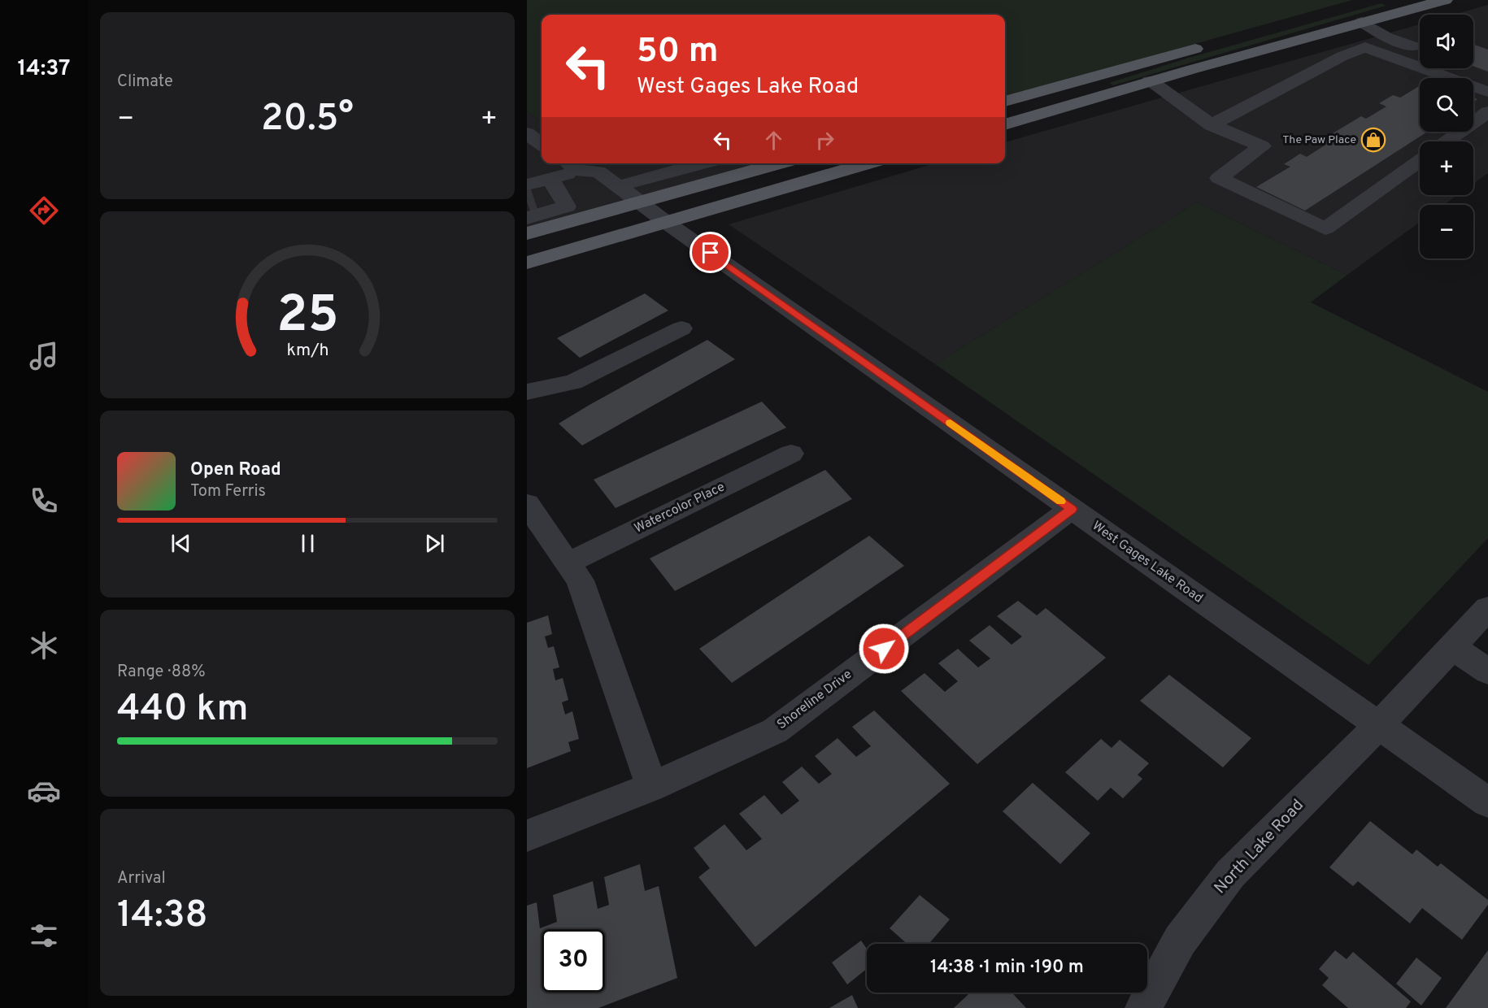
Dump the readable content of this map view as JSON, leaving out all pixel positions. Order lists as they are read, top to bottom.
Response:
{
  "streets": {
    "street": [
      "Watercolor Place",
      "West Gages Lake Road",
      "Shoreline Drive",
      "North Lake Road"
    ]
  },
  "crossings": [
    ["West Gages Lake Road", "Shoreline Drive"],
    ["West Gages Lake Road", "North Lake Road"]
  ],
  "places": {
    "shop": ["The Paw Place"]
  },
  "page": {
    "tabs": "14:37",
    "tile": [
      "Climate",
      ["Range · 88%", "440 km"],
      ["Arrival", "14:38"]
    ],
    "map_buttons": ["+", "−"],
    "turn": ["50 m", "West Gages Lake Road"],
    "heat": ["−", "20.5°", "+"],
    "song": ["Open Road", "Tom Ferris"],
    "limit": "30",
    "trip": "14:38 · 1 min · 190 m",
    "gauge": ["25", "km/h"]
  }
}
